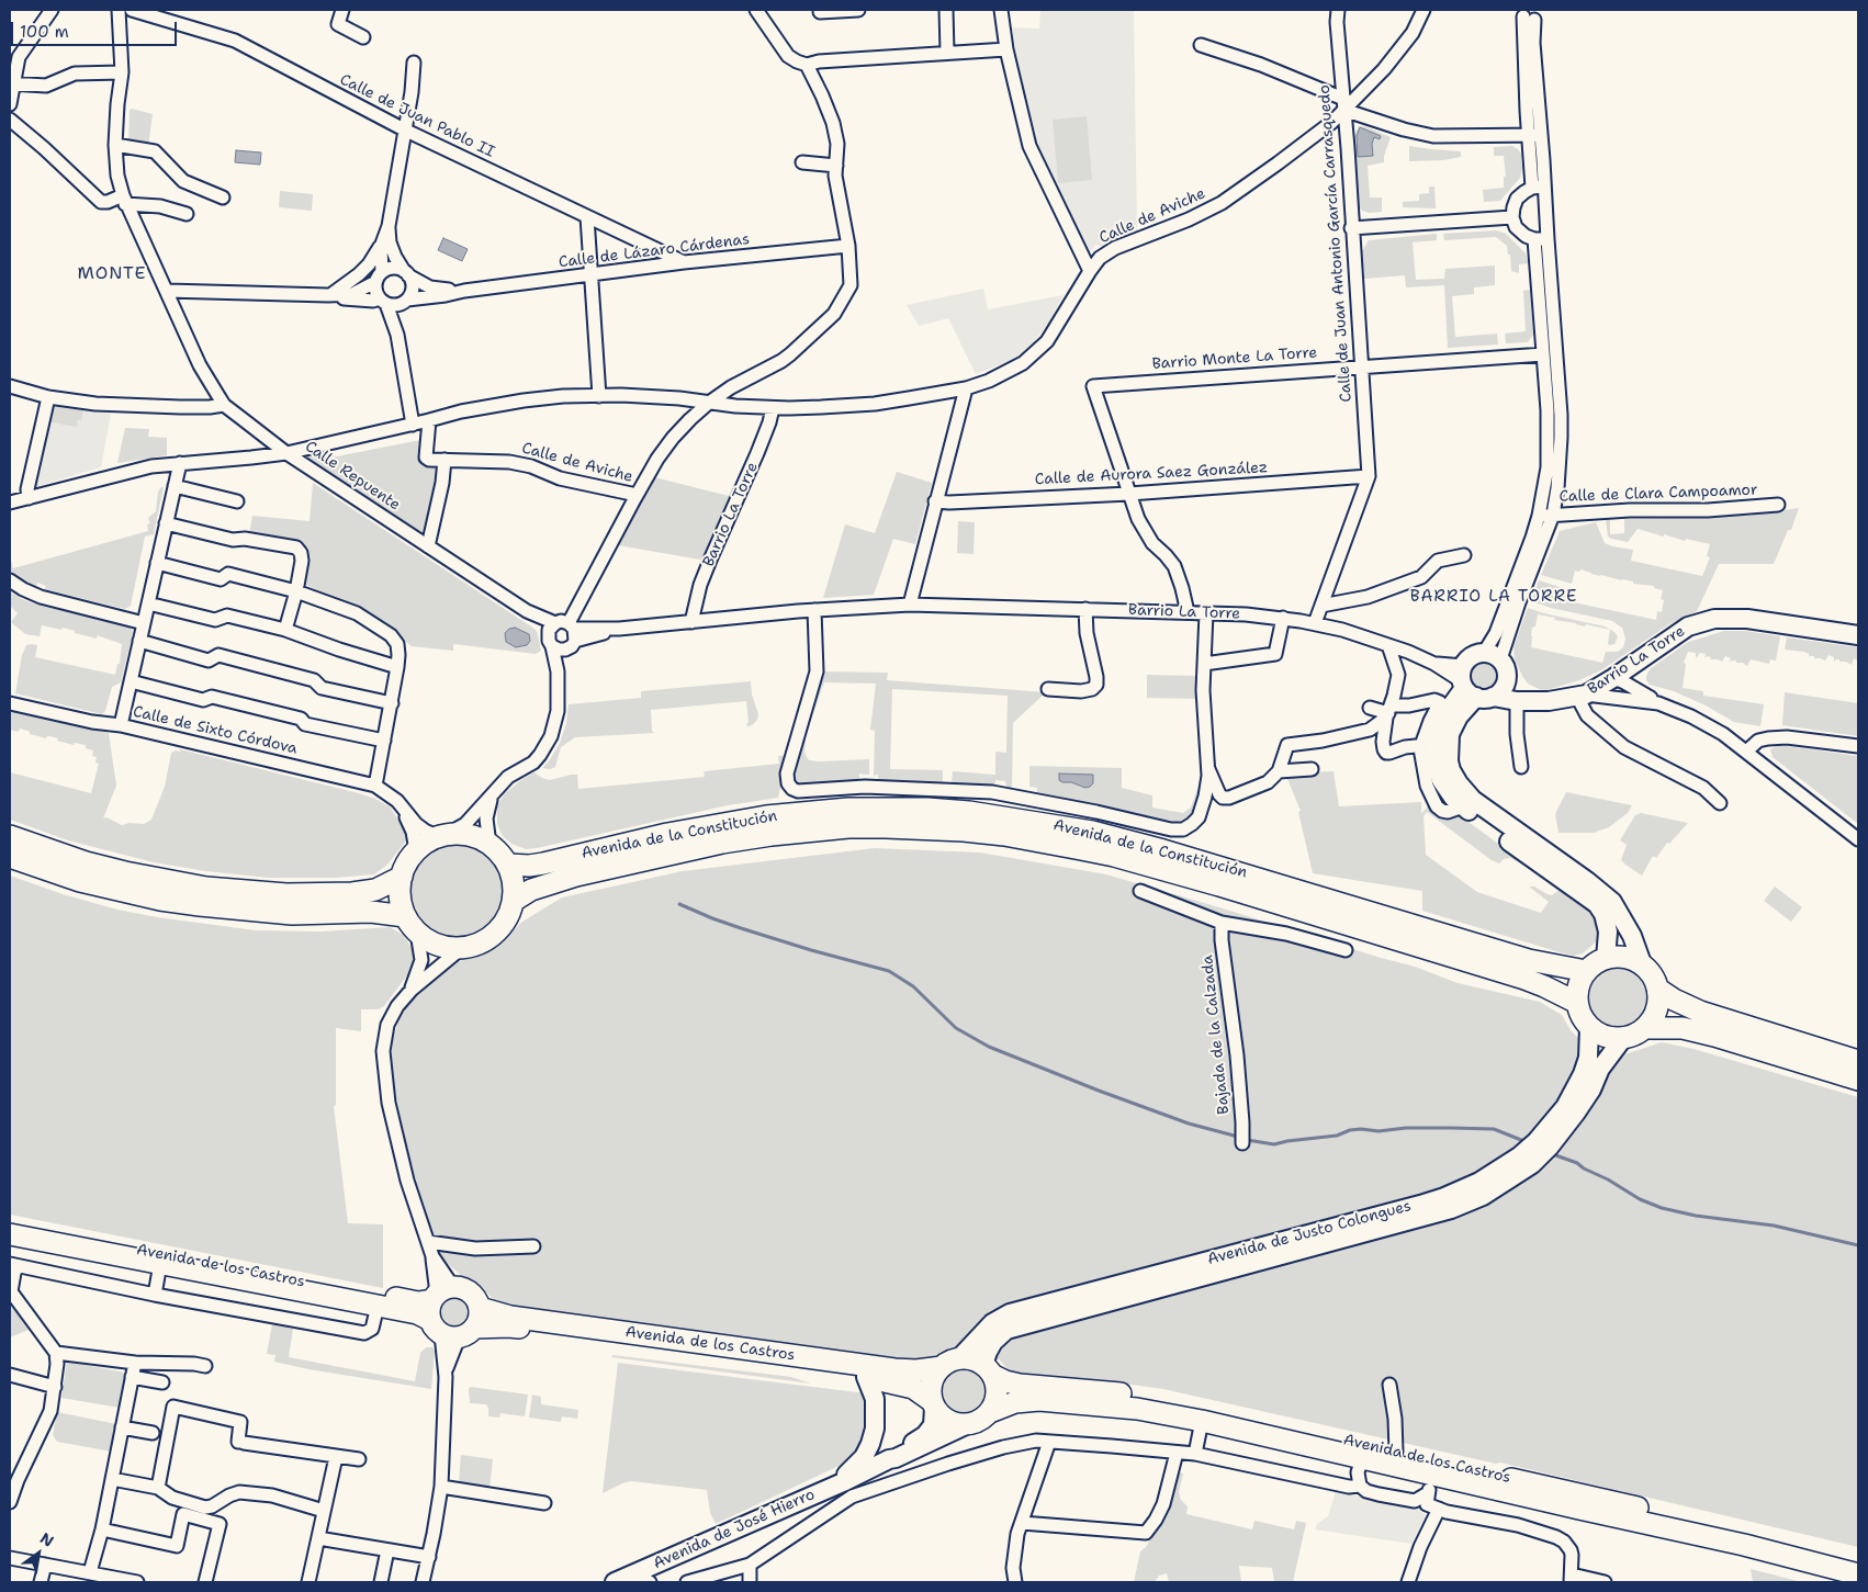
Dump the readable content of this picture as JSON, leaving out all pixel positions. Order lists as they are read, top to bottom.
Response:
{
  "streets": {
    "main road": [
      "Barrio La Torre",
      "Avenida de la Constitución",
      "Avenida de Justo Colongues",
      "Avenida de los Castros",
      "Avenida de José Hierro"
    ],
    "street": [
      "Calle de Juan Pablo II",
      "Calle de Aviche",
      "Calle de Juan Antonio García Carrasquedo",
      "Calle de Lázaro Cárdenas",
      "Barrio Monte La Torre",
      "Calle de Aurora Saez González",
      "Calle Repuente",
      "Calle de Clara Campoamor",
      "Calle de Sixto Córdova",
      "Bajada de la Calzada"
    ]
  },
  "crossings": [
    ["Calle de Juan Pablo II", "Calle de Lázaro Cárdenas"],
    ["Calle de Aviche", "Calle de Juan Antonio García Carrasquedo"],
    ["Calle de Aviche", "Calle de Lázaro Cárdenas"],
    ["Calle de Aviche", "Calle Repuente"],
    ["Calle de Aviche", "Barrio La Torre"],
    ["Calle de Juan Antonio García Carrasquedo", "Barrio Monte La Torre"],
    ["Calle de Juan Antonio García Carrasquedo", "Calle de Aurora Saez González"],
    ["Barrio Monte La Torre", "Calle de Aurora Saez González"],
    ["Calle Repuente", "Barrio La Torre"],
    ["Calle de Sixto Córdova", "Avenida de la Constitución"],
    ["Avenida de la Constitución", "Avenida de Justo Colongues"],
    ["Avenida de Justo Colongues", "Avenida de los Castros"],
    ["Avenida de Justo Colongues", "Avenida de José Hierro"],
    ["Avenida de los Castros", "Avenida de José Hierro"]
  ],
  "districts": ["MONTE", "BARRIO LA TORRE"],
  "scale_bar": "100 m",
  "north": "top right"
}
